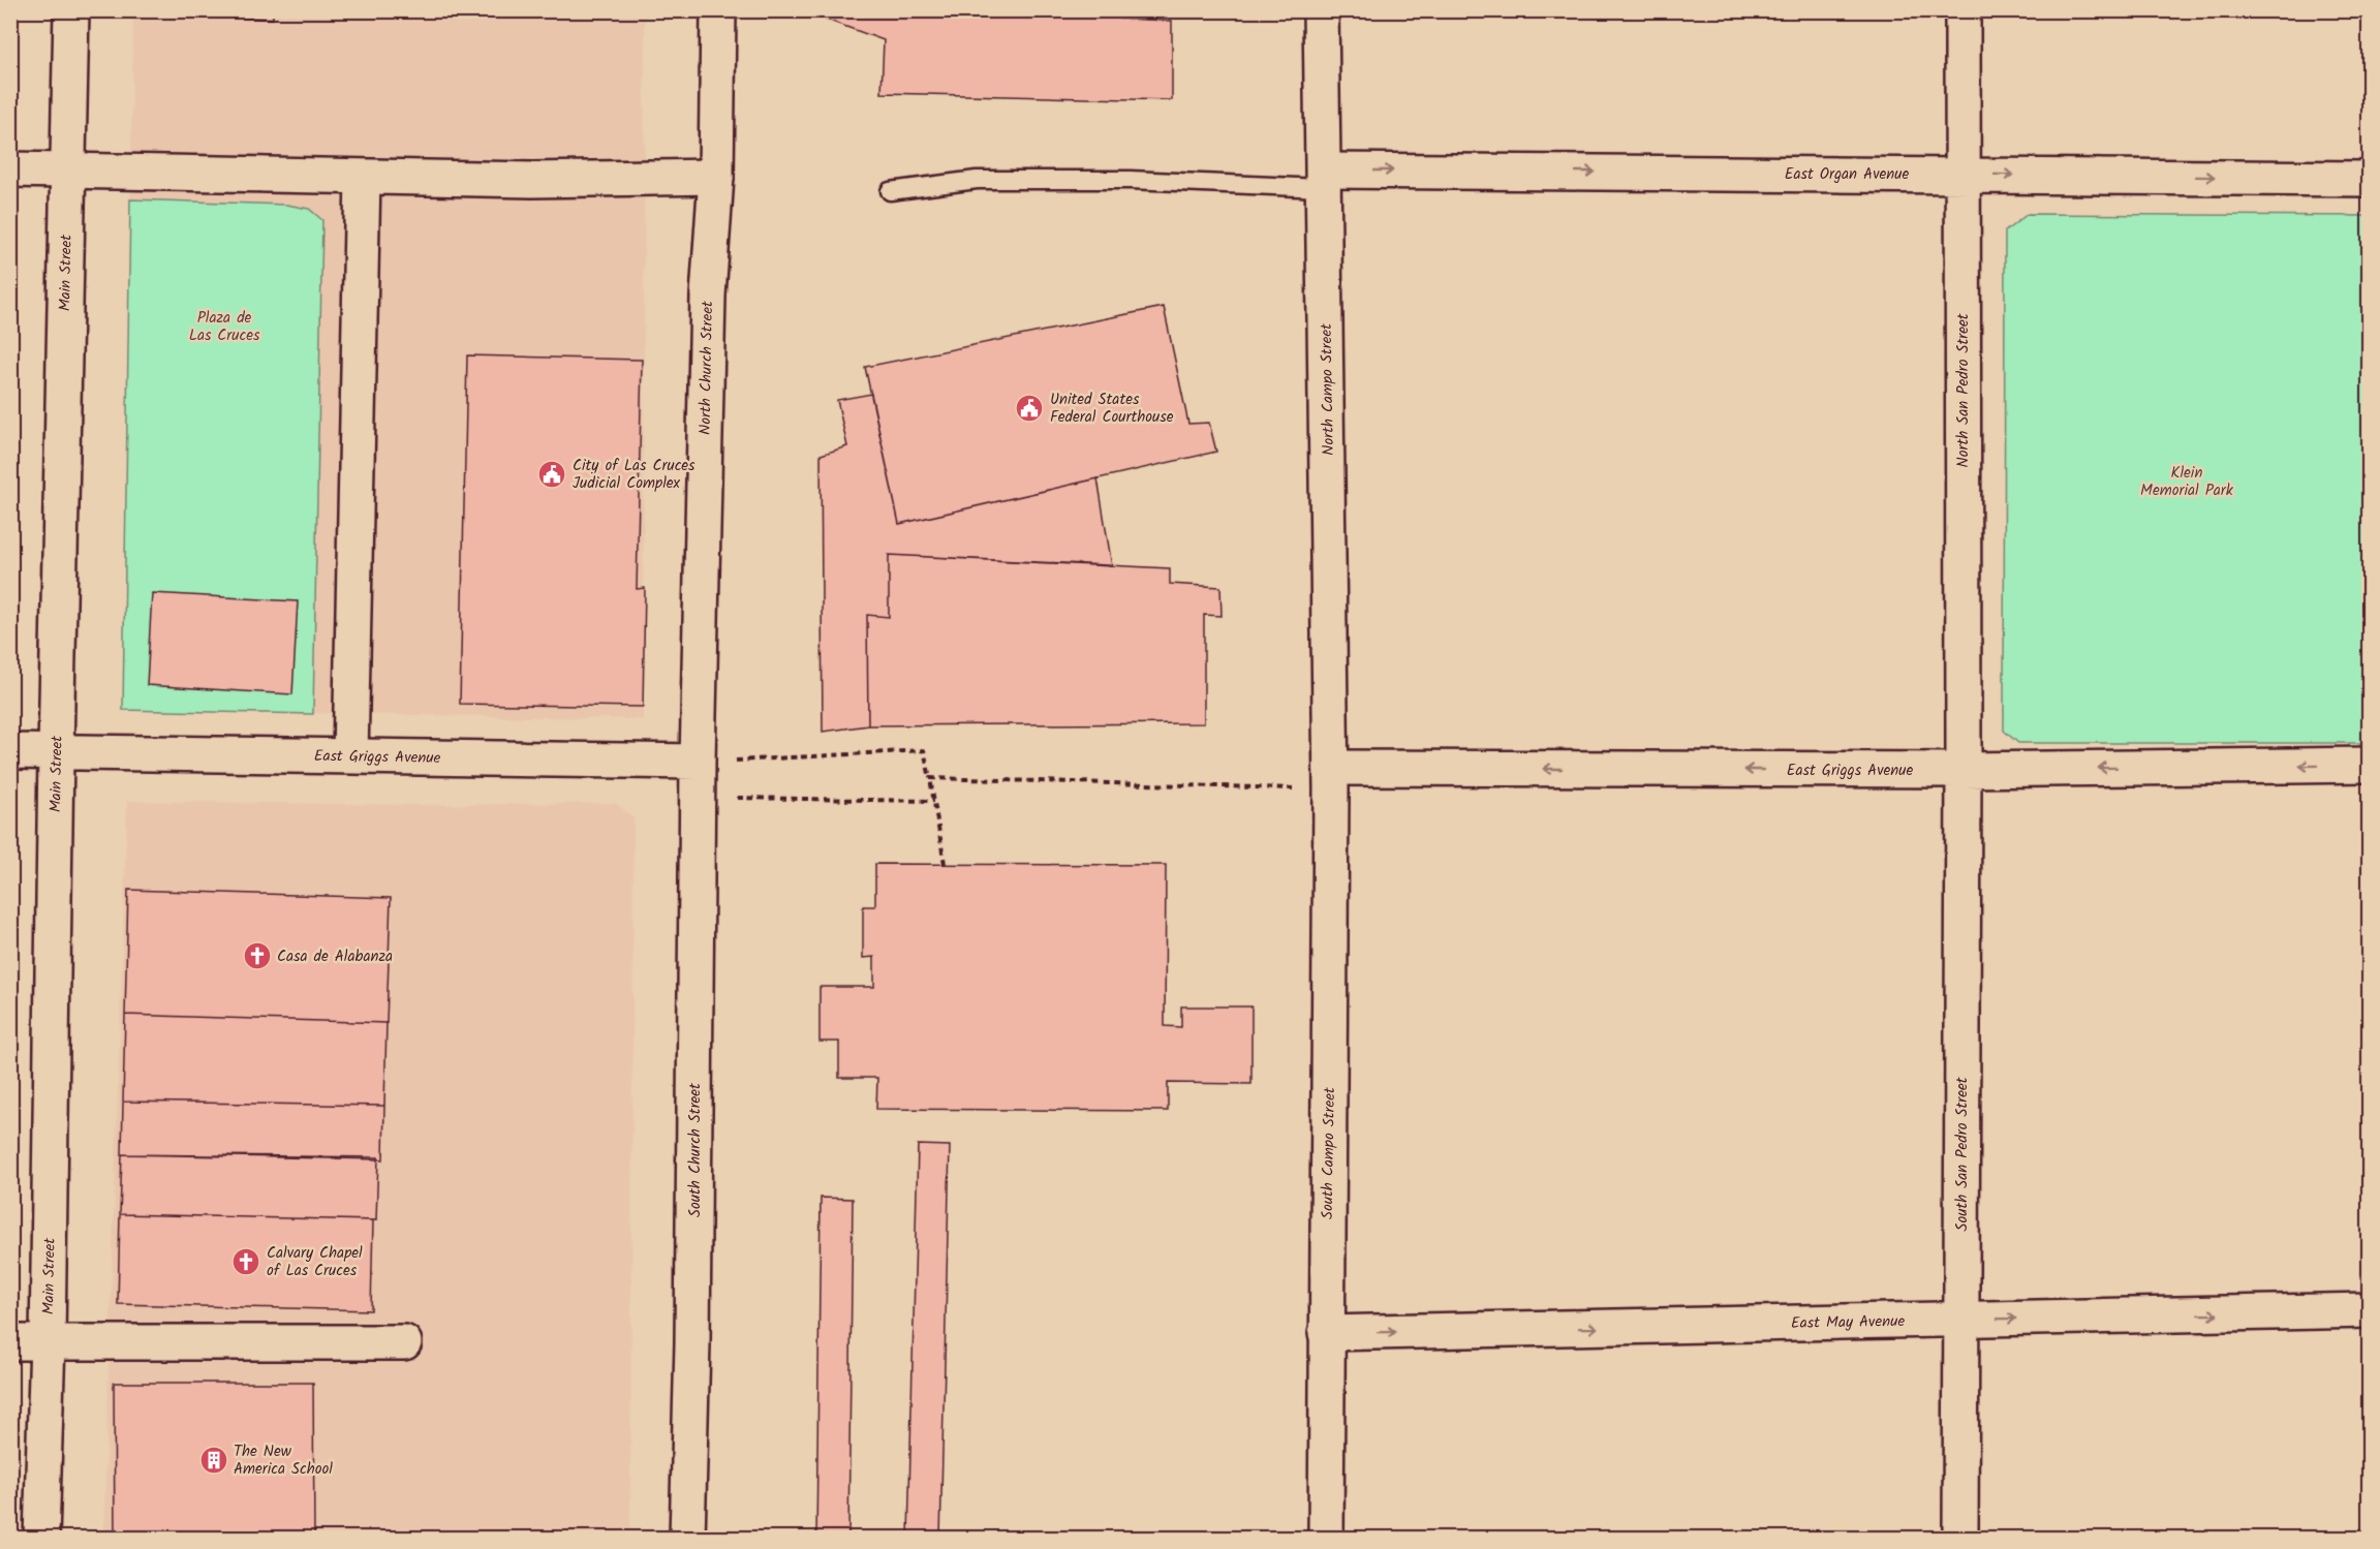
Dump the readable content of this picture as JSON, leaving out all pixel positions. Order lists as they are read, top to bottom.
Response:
{
  "streets": {
    "street": [
      "East Organ Avenue",
      "Main Street",
      "North Church Street",
      "North Campo Street",
      "North San Pedro Street",
      "East Griggs Avenue",
      "South Church Street",
      "South Campo Street",
      "South San Pedro Street",
      "East May Avenue"
    ]
  },
  "crossings": [
    ["East Organ Avenue", "North Campo Street"],
    ["East Organ Avenue", "North San Pedro Street"],
    ["Main Street", "East Griggs Avenue"],
    ["North Church Street", "East Griggs Avenue"],
    ["North Church Street", "South Church Street"],
    ["North Campo Street", "East Griggs Avenue"],
    ["North Campo Street", "South Campo Street"],
    ["North San Pedro Street", "East Griggs Avenue"],
    ["North San Pedro Street", "South San Pedro Street"],
    ["East Griggs Avenue", "South Church Street"],
    ["East Griggs Avenue", "South Campo Street"],
    ["East Griggs Avenue", "South San Pedro Street"],
    ["South Campo Street", "East May Avenue"],
    ["South San Pedro Street", "East May Avenue"]
  ],
  "one_way": ["East Organ Avenue", "East Griggs Avenue", "East May Avenue"],
  "parks": ["Plaza de Las Cruces", "Klein Memorial Park"],
  "places": {
    "public building": ["United States Federal Courthouse", "City of Las Cruces Judicial Complex"],
    "church": ["Casa de Alabanza", "Calvary Chapel of Las Cruces"],
    "building": ["The New America School"]
  }
}
